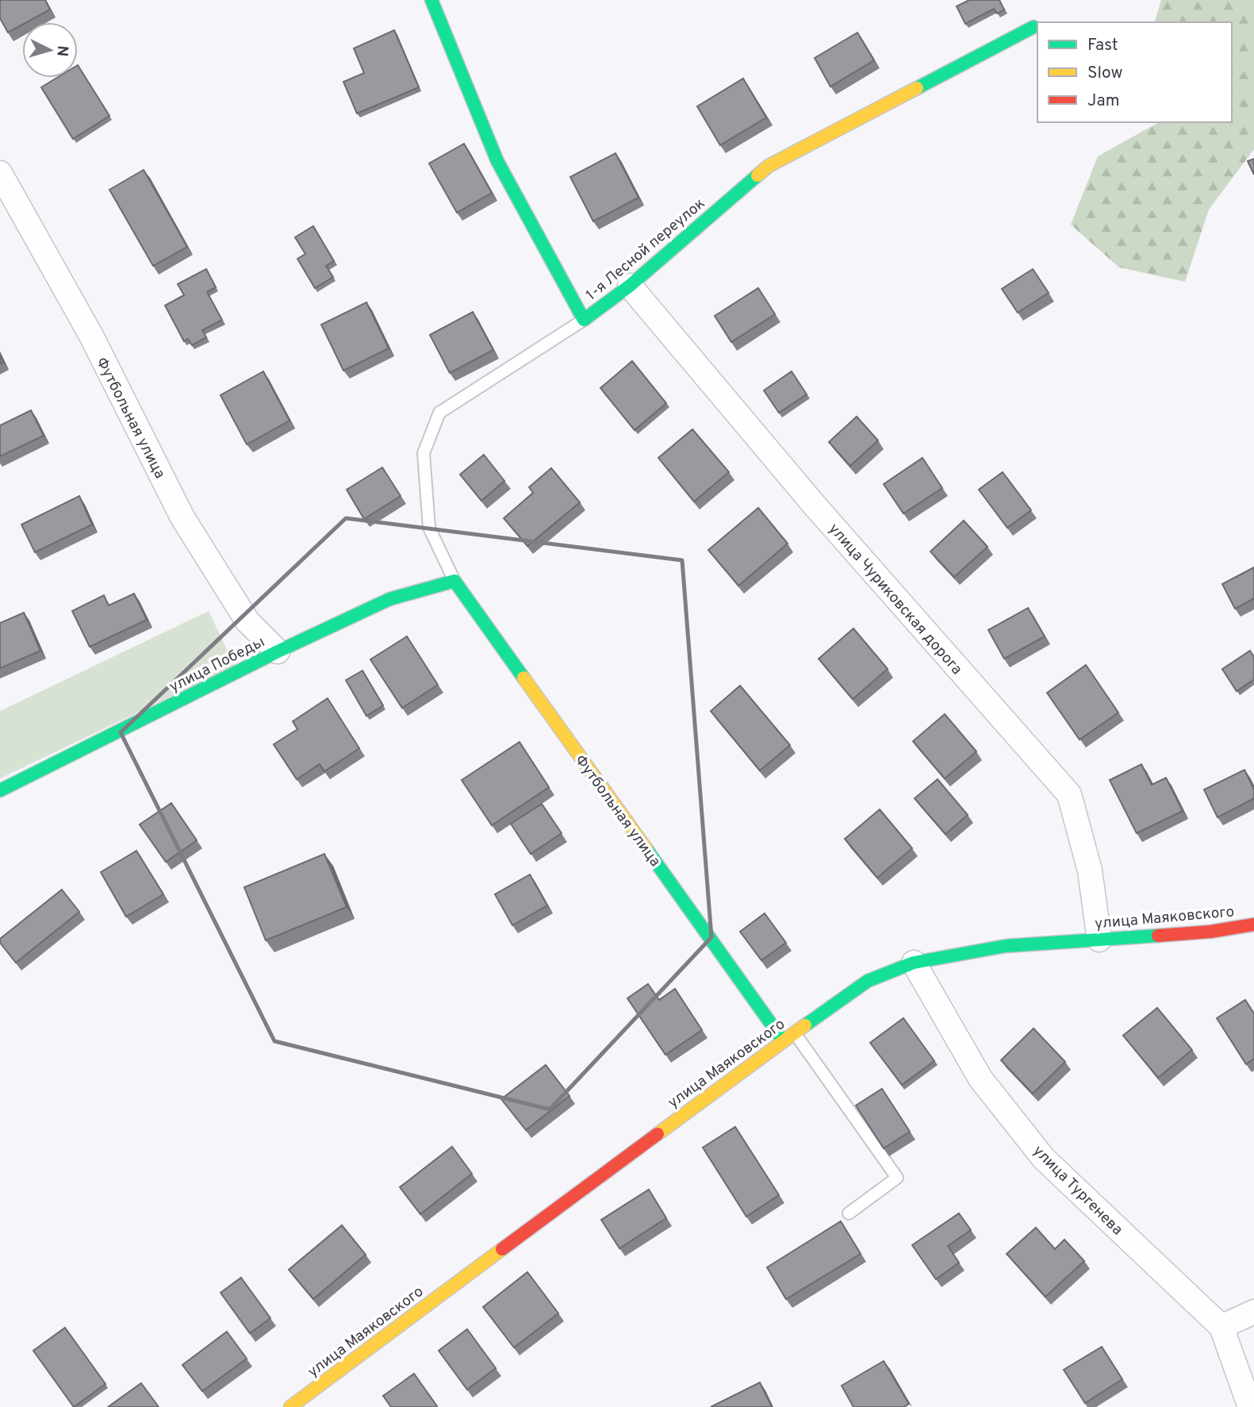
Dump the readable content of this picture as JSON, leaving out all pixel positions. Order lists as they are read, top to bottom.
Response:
{
  "streets": {
    "street": [
      "1-я Лесной переулок",
      "Футбольная улица",
      "улица Чуриковская дорога",
      "улица Победы",
      "улица Маяковского",
      "улица Тургенева"
    ]
  },
  "crossings": [
    ["1-я Лесной переулок", "улица Чуриковская дорога"],
    ["Футбольная улица", "улица Победы"],
    ["Футбольная улица", "улица Маяковского"],
    ["улица Чуриковская дорога", "улица Маяковского"],
    ["улица Маяковского", "улица Тургенева"]
  ],
  "legend": ["Fast", "Slow", "Jam"],
  "north": "right"
}
